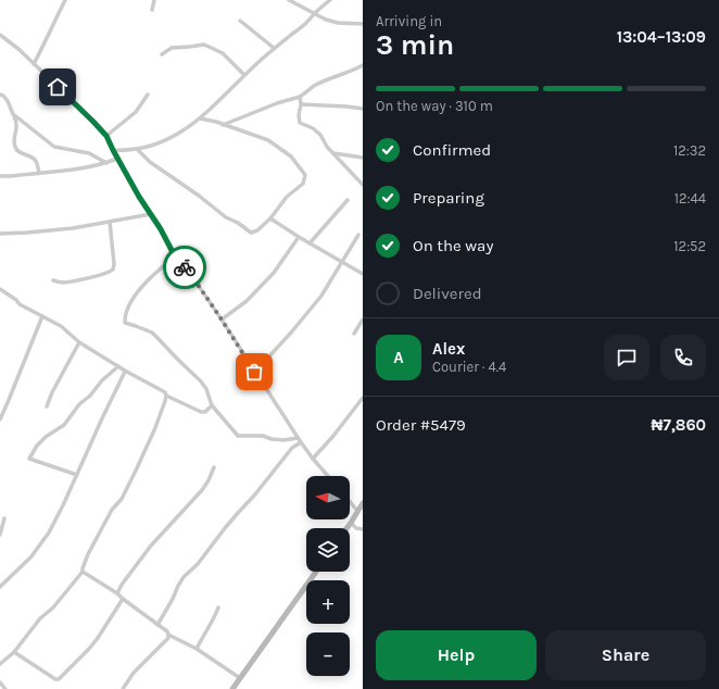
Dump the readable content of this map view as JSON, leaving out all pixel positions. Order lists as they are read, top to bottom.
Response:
{
  "north": "left",
  "page": {
    "heading": ["3 min", "Arriving in", "13:04–13:09"],
    "panel": [
      "Alex",
      "Courier · 4.4",
      "Order #5479",
      "₦7,860"
    ],
    "bar": "On the way · 310 m",
    "list": [
      ["Confirmed", "12:32"],
      ["Preparing", "12:44"],
      ["On the way", "12:52"],
      "Delivered"
    ],
    "round": "A",
    "map_buttons": ["+", "−"],
    "buttons": ["Help", "Share"]
  }
}
